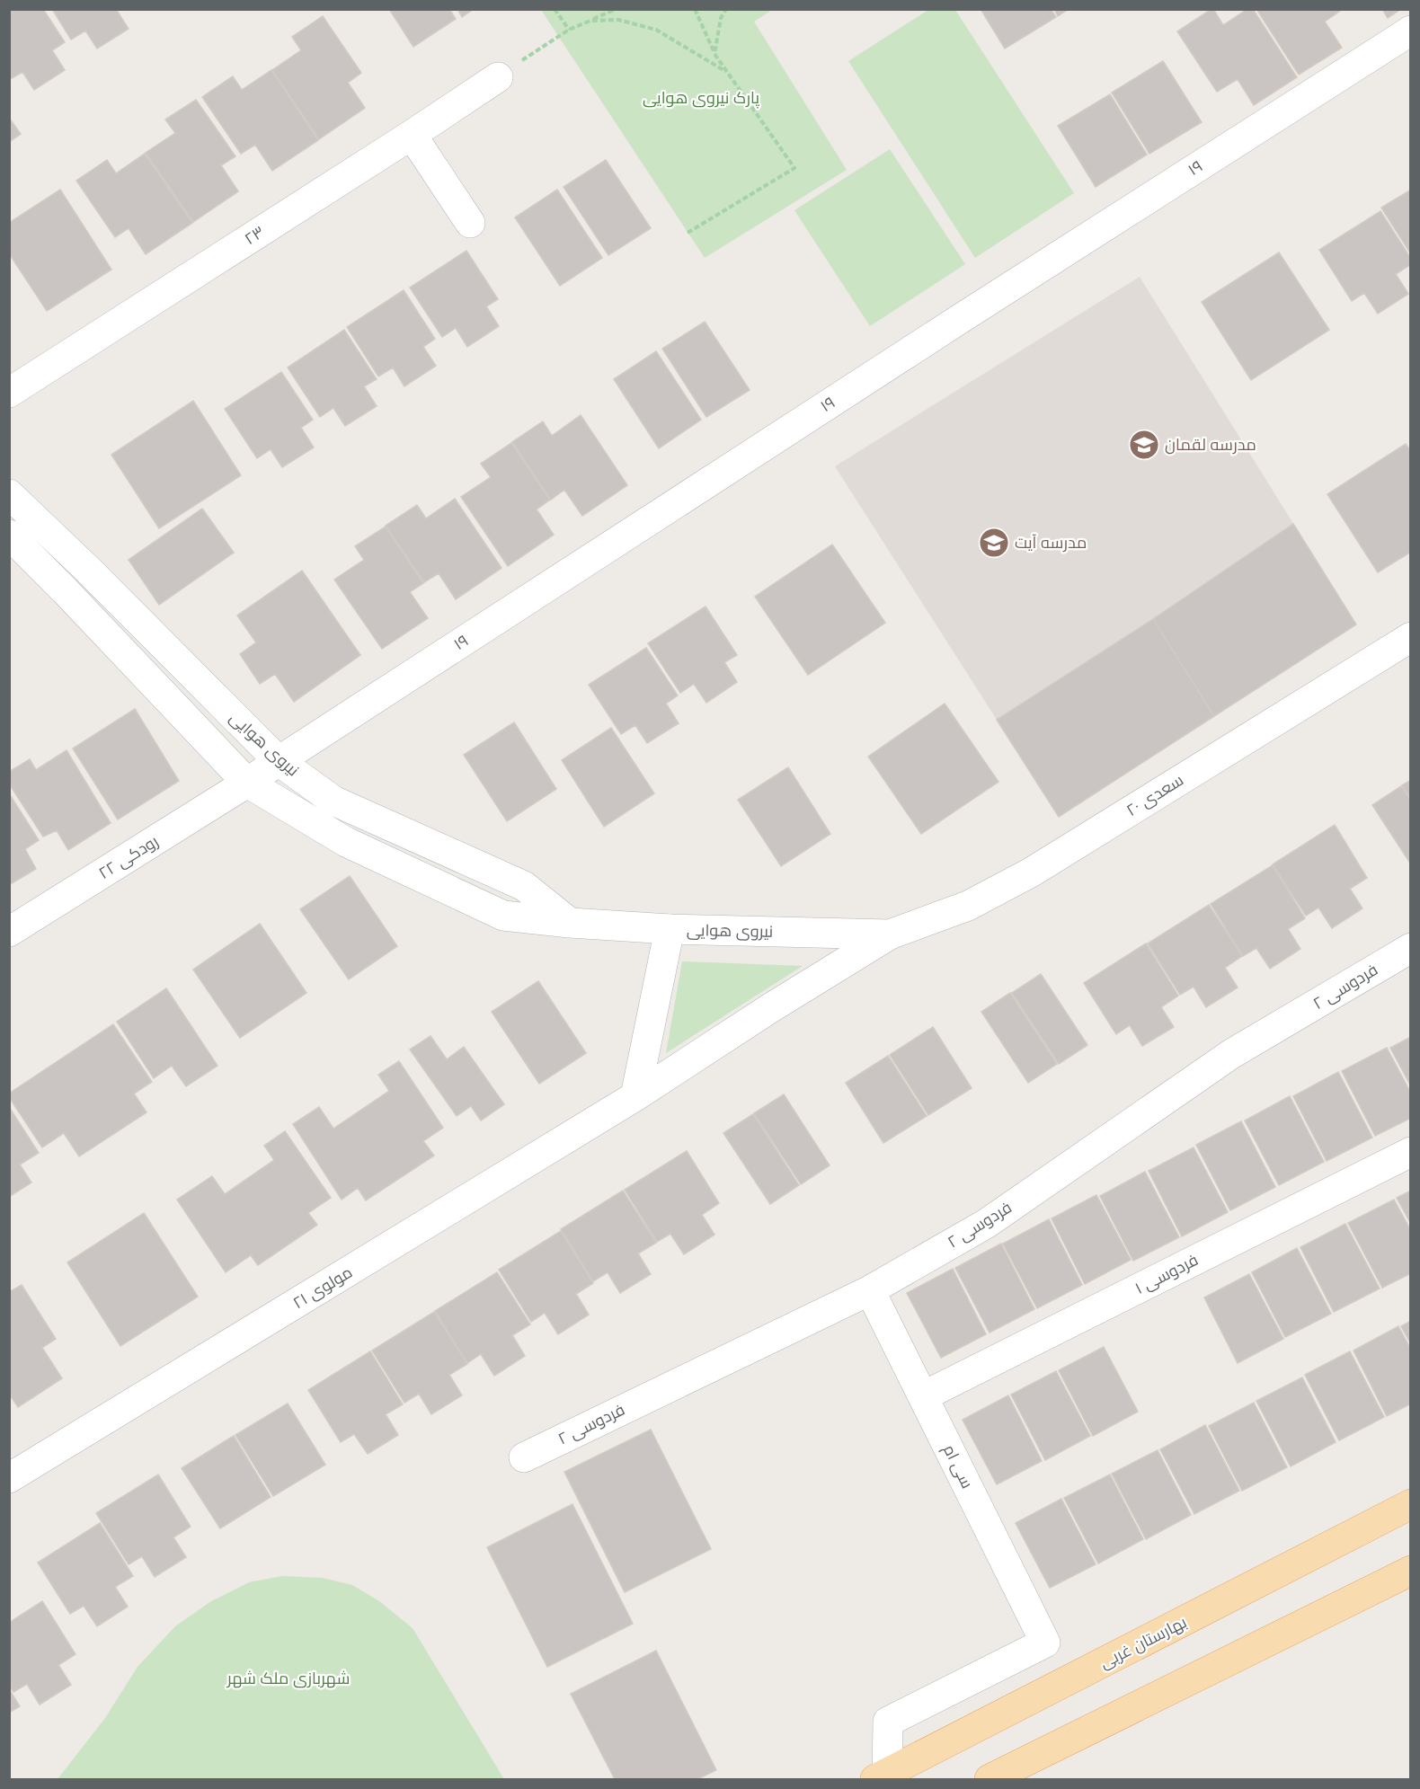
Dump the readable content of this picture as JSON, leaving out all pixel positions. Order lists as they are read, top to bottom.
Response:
{
  "streets": {
    "main road": ["بهارستان غربی"],
    "street": [
      "۱۹",
      "۲۳",
      "نیروی هوایی",
      "سعدی ۲۰",
      "رودکی ۲۲",
      "فردوسی ۲",
      "فردوسی ۱",
      "مولوی ۲۱",
      "سی ام"
    ]
  },
  "crossings": [
    ["۱۹", "نیروی هوایی"],
    ["۱۹", "رودکی ۲۲"],
    ["نیروی هوایی", "سعدی ۲۰"],
    ["نیروی هوایی", "رودکی ۲۲"],
    ["نیروی هوایی", "مولوی ۲۱"],
    ["سعدی ۲۰", "مولوی ۲۱"],
    ["فردوسی ۲", "سی ام"],
    ["فردوسی ۱", "سی ام"],
    ["سی ام", "بهارستان غربی"]
  ],
  "parks": ["پارک نیروی هوایی", "شهربازی ملک شهر"],
  "places": {
    "school or university": ["مدرسه لقمان", "مدرسه آیت"]
  }
}
